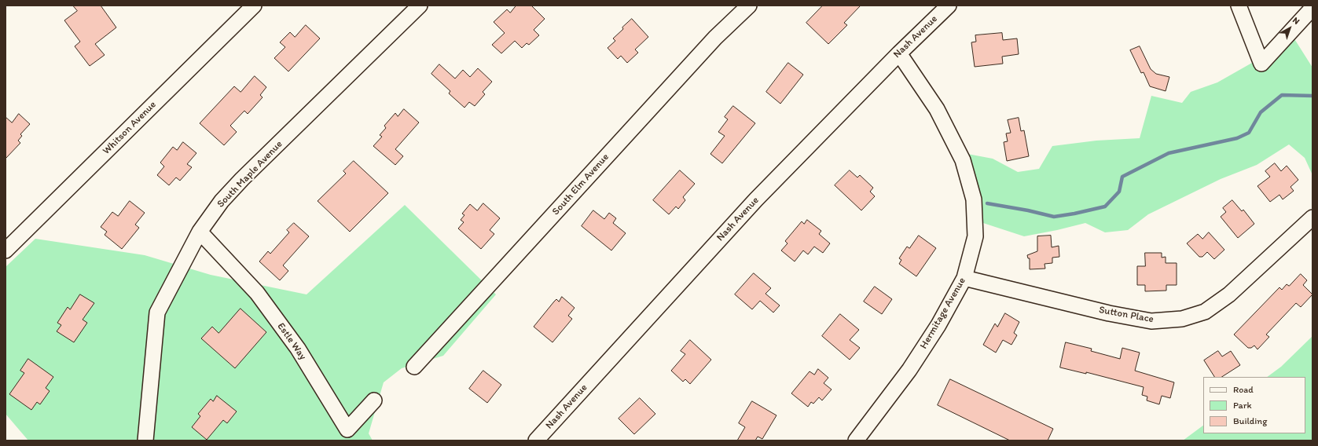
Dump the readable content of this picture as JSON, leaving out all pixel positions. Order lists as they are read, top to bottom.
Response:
{
  "streets": {
    "street": [
      "Nash Avenue",
      "Whitson Avenue",
      "South Maple Avenue",
      "South Elm Avenue",
      "Hermitage Avenue",
      "Sutton Place",
      "Estle Way"
    ]
  },
  "crossings": [
    ["Nash Avenue", "Hermitage Avenue"],
    ["South Maple Avenue", "Estle Way"],
    ["Hermitage Avenue", "Sutton Place"]
  ],
  "legend": ["Road", "Park", "Building"],
  "north": "top right"
}
